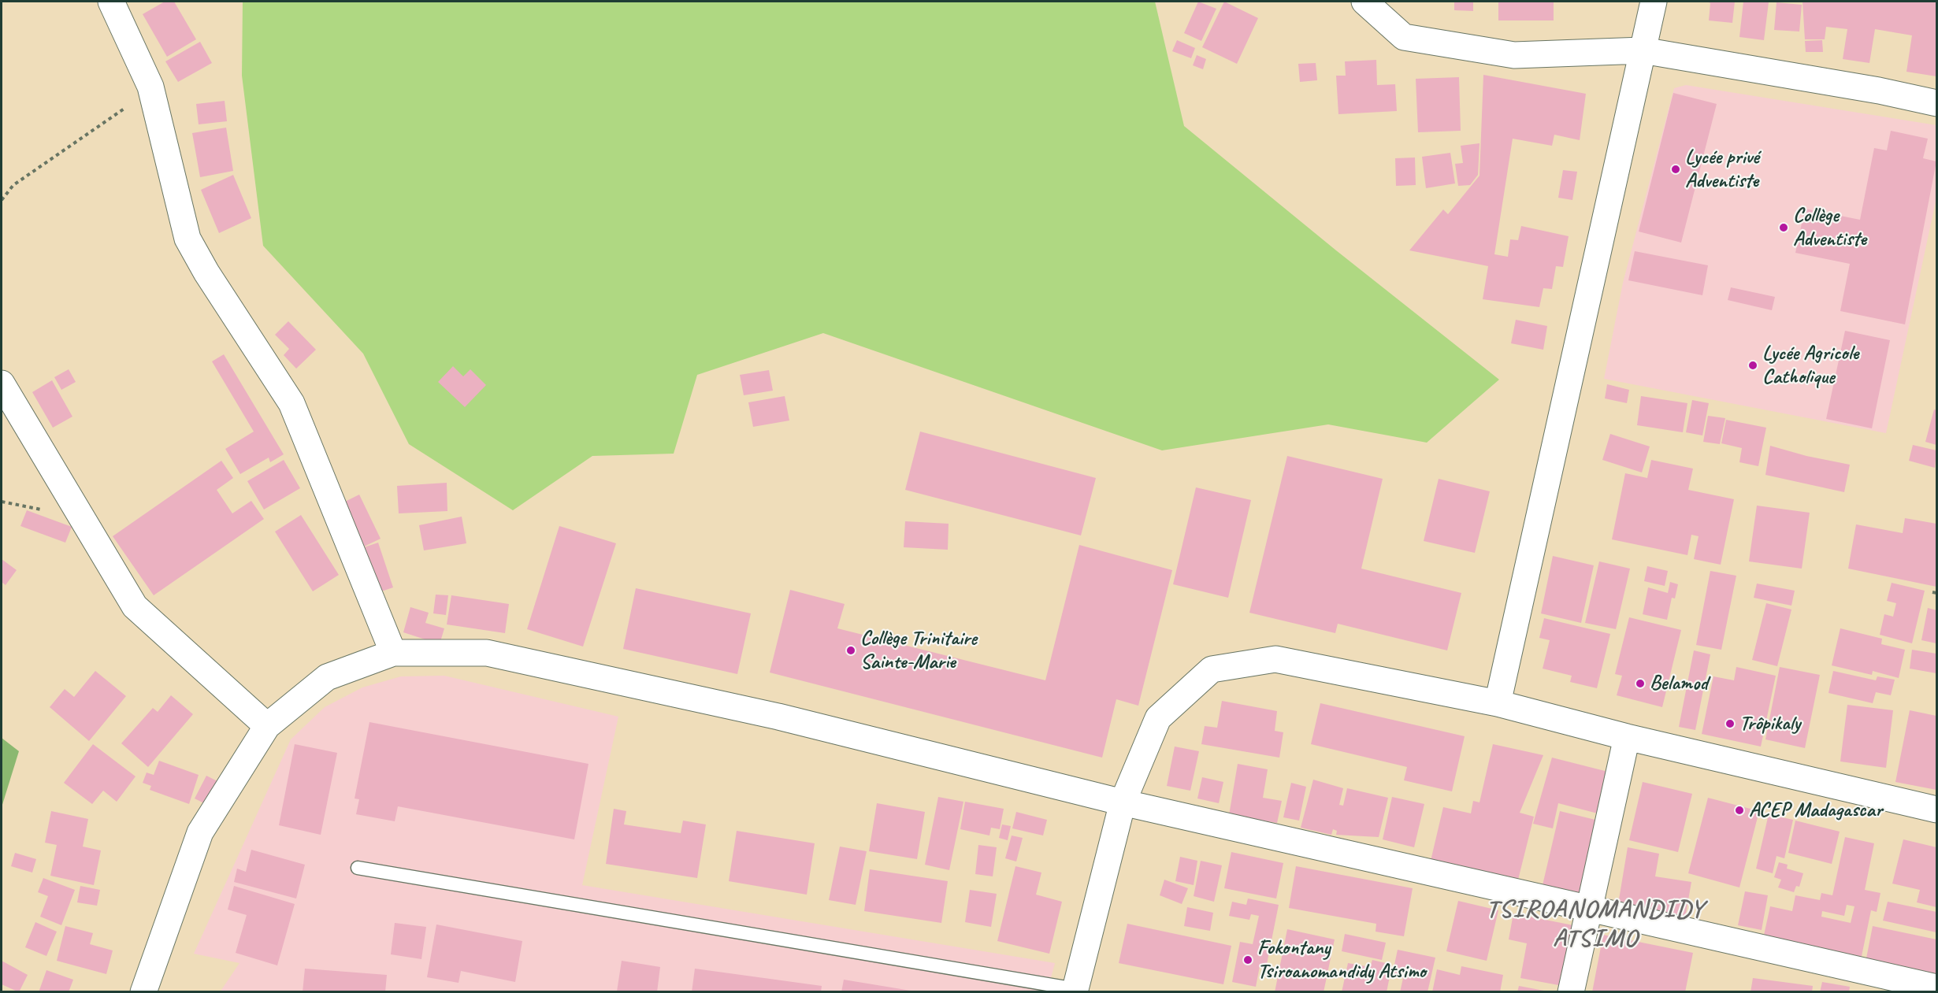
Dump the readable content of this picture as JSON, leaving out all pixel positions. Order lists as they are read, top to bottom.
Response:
{
  "districts": ["TSIROANOMANDIDY ATSIMO"],
  "places": [
    "Lycée privé Adventiste",
    "Collège Adventiste",
    "Lycée Agricole Catholique",
    "Collège Trinitaire Sainte-Marie",
    "Belamod",
    "Trôpikaly",
    "ACEP Madagascar",
    "Fokontany Tsiroanomandidy Atsimo"
  ]
}
